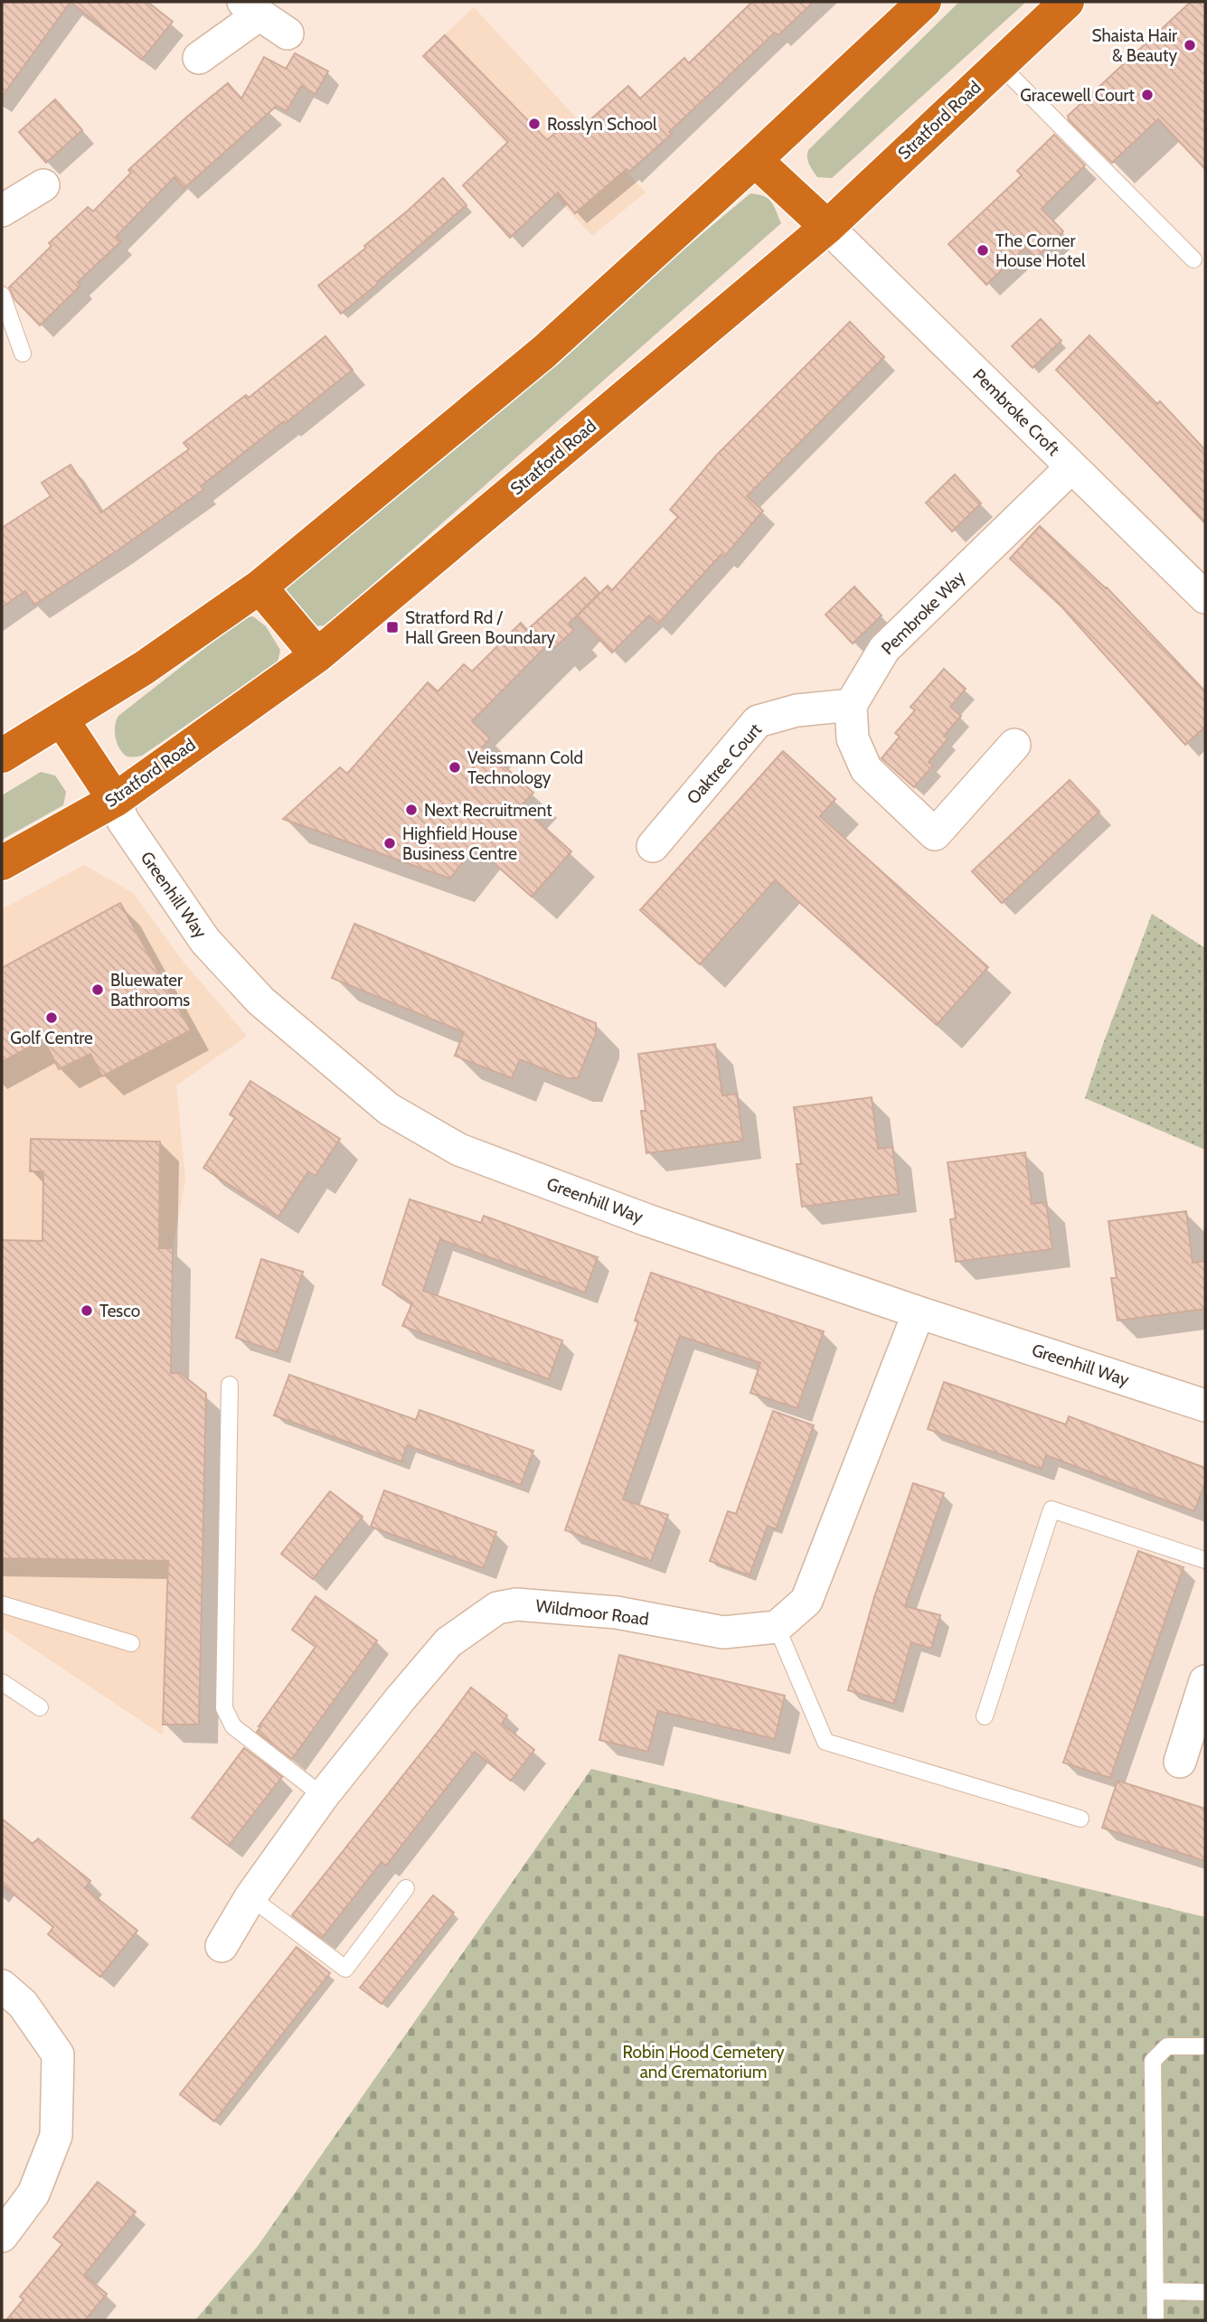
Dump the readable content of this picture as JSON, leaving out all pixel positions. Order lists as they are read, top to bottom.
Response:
{
  "streets": {
    "highway": ["Stratford Road"],
    "street": [
      "Pembroke Croft",
      "Pembroke Way",
      "Oaktree Court",
      "Greenhill Way",
      "Wildmoor Road"
    ]
  },
  "crossings": [
    ["Stratford Road", "Pembroke Croft"],
    ["Stratford Road", "Greenhill Way"],
    ["Pembroke Croft", "Pembroke Way"],
    ["Pembroke Way", "Oaktree Court"]
  ],
  "parks": ["Robin Hood Cemetery and Crematorium"],
  "places": {
    "other": [
      "Shaista Hair & Beauty",
      "Gracewell Court",
      "Rosslyn School",
      "The Corner House Hotel",
      "Veissmann Cold Technology",
      "Next Recruitment",
      "Highfield House Business Centre",
      "Bluewater Bathrooms",
      "Golf Centre",
      "Tesco"
    ],
    "transit": ["Stratford Rd / Hall Green Boundary"]
  }
}
